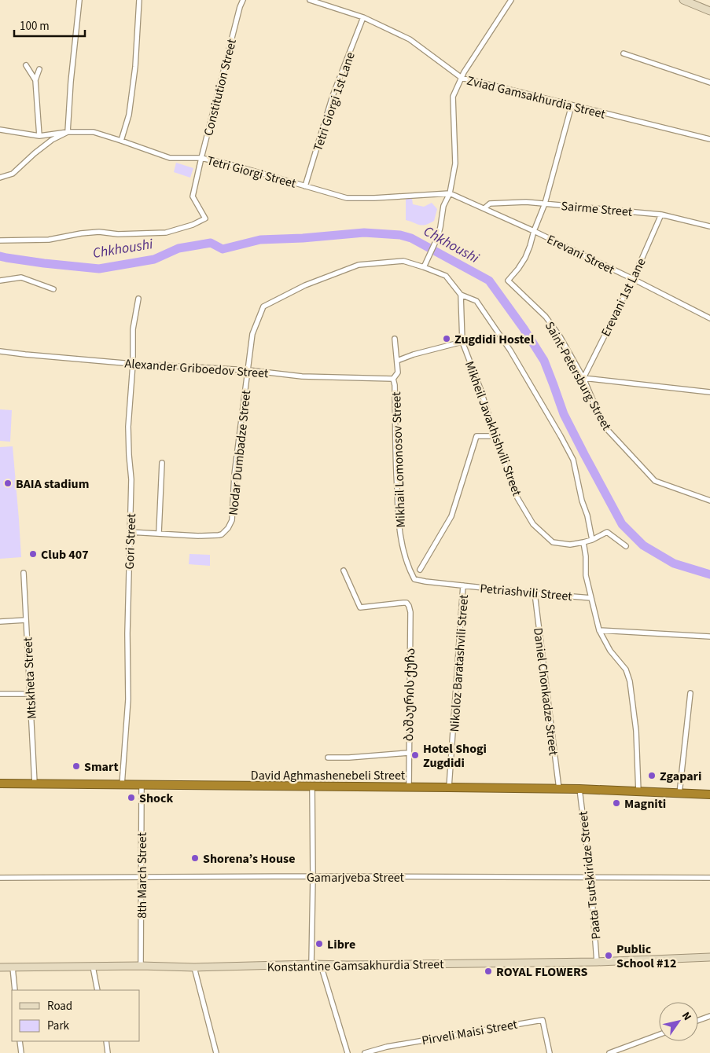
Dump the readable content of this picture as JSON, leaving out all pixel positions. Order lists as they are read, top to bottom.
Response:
{
  "streets": {
    "highway": ["David Aghmashenebeli Street"],
    "main road": ["Konstantine Gamsakhurdia Street"],
    "street": [
      "Constitution Street",
      "Zviad Gamsakhurdia Street",
      "Tetri Giorgi 1st Lane",
      "Tetri Giorgi Street",
      "Sairme Street",
      "Erevani Street",
      "Erevani 1st Lane",
      "Alexander Griboedov Street",
      "Saint-Petersburg Street",
      "Mikheil Javakhishvili Street",
      "Nodar Dumbadze Street",
      "Mikhail Lomonosov Street",
      "Gori Street",
      "Petriashvili Street",
      "Nikoloz Baratashvili Street",
      "Mtskheta Street",
      "Daniel Chonkadze Street",
      "ბაშაურის ქუჩა",
      "8th March Street",
      "Paata Tsutskiridze Street",
      "Gamarjveba Street",
      "Pirveli Maisi Street"
    ]
  },
  "crossings": [
    ["Constitution Street", "Tetri Giorgi Street"],
    ["Zviad Gamsakhurdia Street", "Tetri Giorgi 1st Lane"],
    ["Tetri Giorgi 1st Lane", "Tetri Giorgi Street"],
    ["Tetri Giorgi Street", "Erevani Street"],
    ["Sairme Street", "Erevani Street"],
    ["Sairme Street", "Erevani 1st Lane"],
    ["Erevani Street", "Erevani 1st Lane"],
    ["Erevani Street", "Saint-Petersburg Street"],
    ["Erevani 1st Lane", "Saint-Petersburg Street"],
    ["Alexander Griboedov Street", "Nodar Dumbadze Street"],
    ["Alexander Griboedov Street", "Mikhail Lomonosov Street"],
    ["Alexander Griboedov Street", "Gori Street"],
    ["Mikheil Javakhishvili Street", "Nodar Dumbadze Street"],
    ["Nodar Dumbadze Street", "Gori Street"],
    ["Mikhail Lomonosov Street", "Petriashvili Street"],
    ["Gori Street", "David Aghmashenebeli Street"],
    ["Petriashvili Street", "Nikoloz Baratashvili Street"],
    ["Petriashvili Street", "Daniel Chonkadze Street"],
    ["Nikoloz Baratashvili Street", "David Aghmashenebeli Street"],
    ["Mtskheta Street", "David Aghmashenebeli Street"],
    ["Daniel Chonkadze Street", "David Aghmashenebeli Street"],
    ["ბაშაურის ქუჩა", "David Aghmashenebeli Street"],
    ["David Aghmashenebeli Street", "8th March Street"],
    ["David Aghmashenebeli Street", "Paata Tsutskiridze Street"],
    ["8th March Street", "Gamarjveba Street"],
    ["8th March Street", "Konstantine Gamsakhurdia Street"],
    ["Paata Tsutskiridze Street", "Gamarjveba Street"],
    ["Paata Tsutskiridze Street", "Konstantine Gamsakhurdia Street"]
  ],
  "water": ["Chkhoushi"],
  "places": [
    "Zugdidi Hostel",
    "BAIA stadium",
    "Club 407",
    "Hotel Shogi Zugdidi",
    "Smart",
    "Zgapari",
    "Shock",
    "Magniti",
    "Shorena’s House",
    "Libre",
    "Public School #12",
    "ROYAL FLOWERS"
  ],
  "legend": ["Road", "Park"],
  "scale_bar": "100 m",
  "north": "top right"
}
